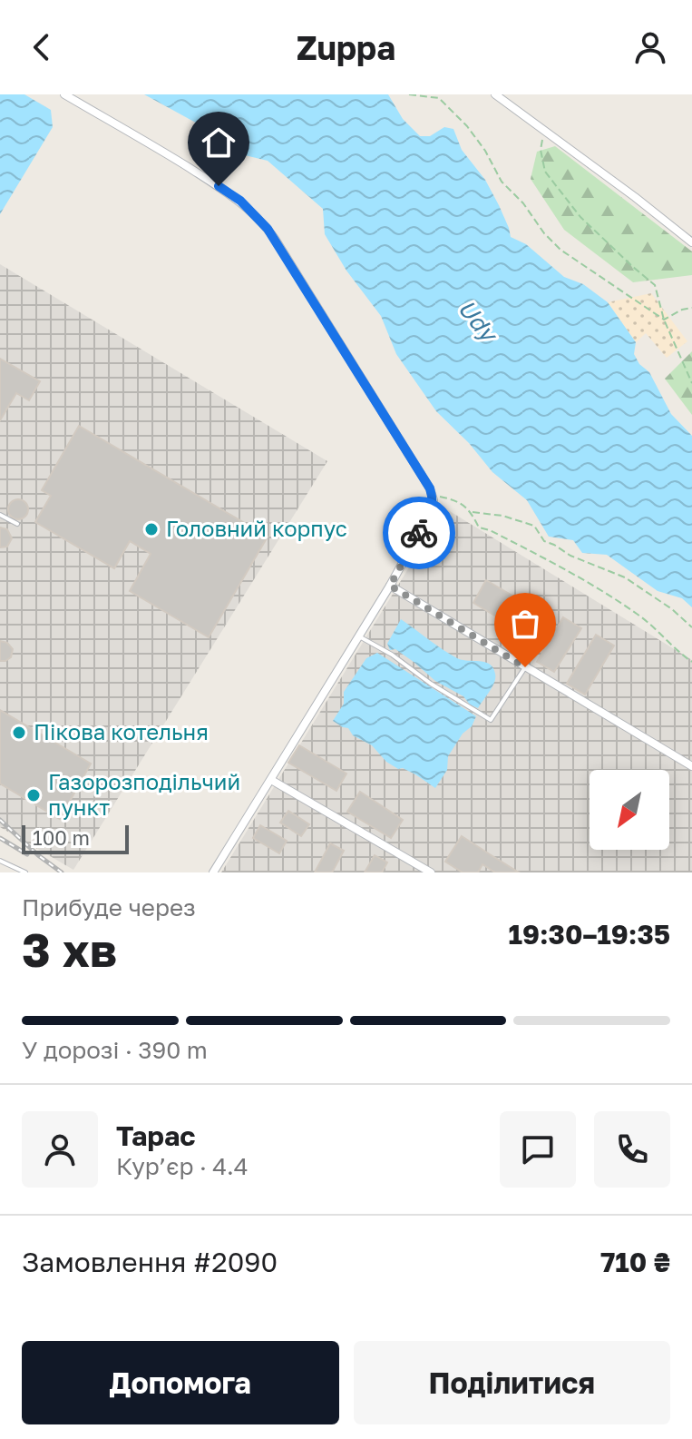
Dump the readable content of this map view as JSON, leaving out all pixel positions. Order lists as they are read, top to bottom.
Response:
{
  "water": ["Udy"],
  "places": ["Головний корпус", "Пікова котельня", "Газорозподільчий пункт"],
  "scale_bar": "100 m",
  "north": "bottom left",
  "page": {
    "header": "Zuppa",
    "scale": "100 m",
    "heading": ["3 хв", "Прибуде через", "19:30–19:35"],
    "panel": [
      "Тарас",
      "Кур’єр · 4.4",
      "Замовлення #2090",
      "710 ₴"
    ],
    "bar": "У дорозі · 390 m",
    "buttons": ["Допомога", "Поділитися"]
  }
}
